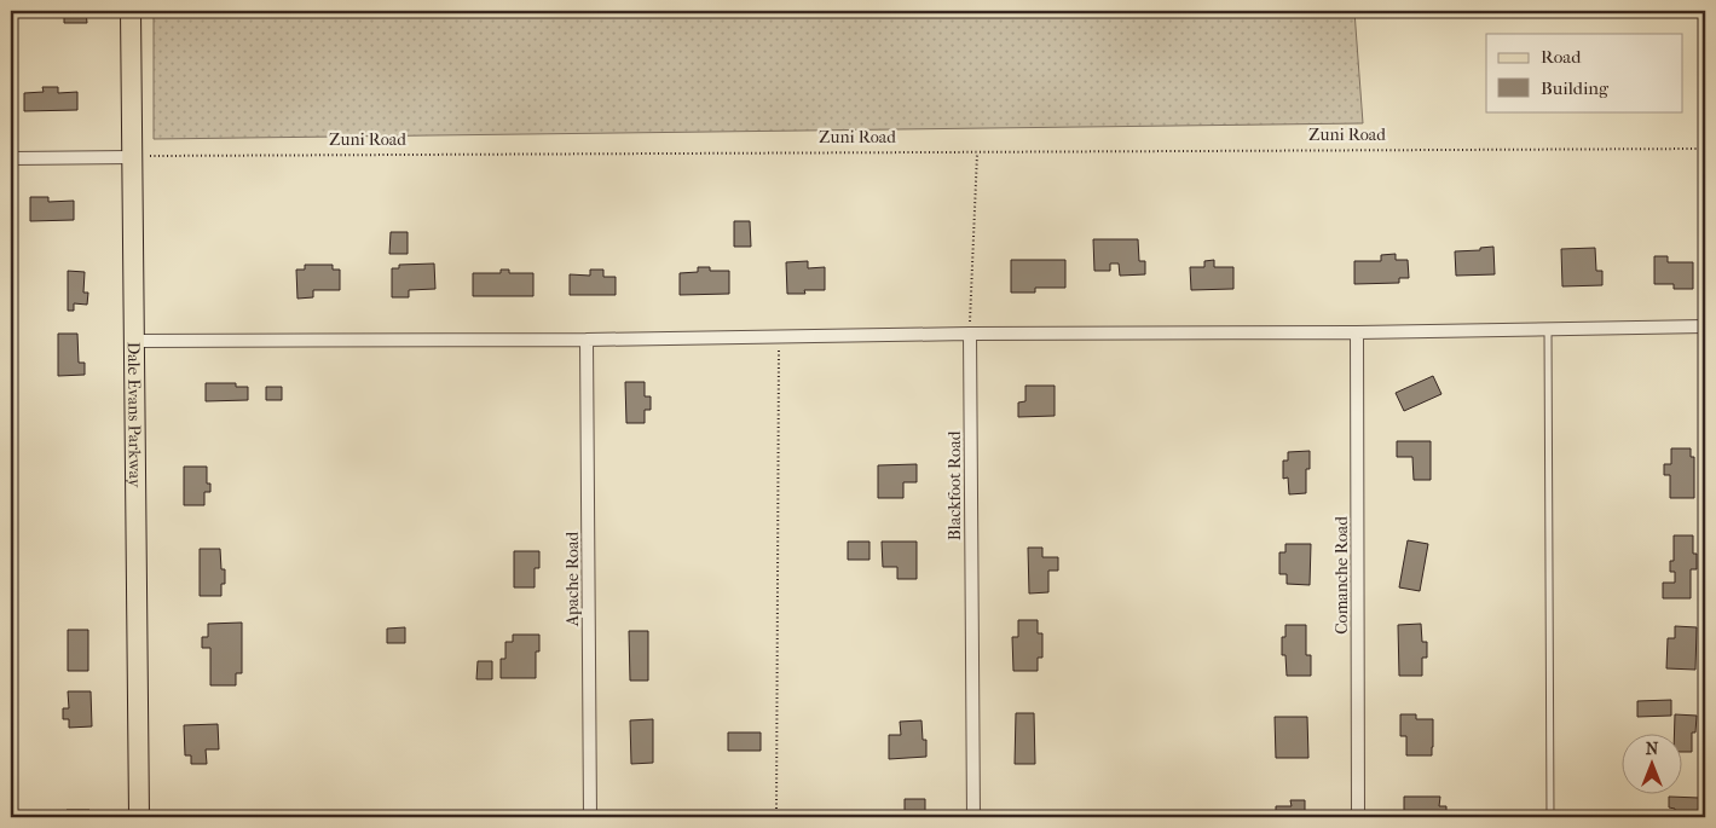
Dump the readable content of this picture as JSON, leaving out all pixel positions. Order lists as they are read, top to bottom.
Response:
{
  "streets": {
    "main road": ["Dale Evans Parkway"],
    "street": ["Blackfoot Road", "Comanche Road", "Apache Road"],
    "path": ["Zuni Road"]
  },
  "crossings": [
    ["Zuni Road", "Dale Evans Parkway"]
  ],
  "legend": ["Road", "Building"],
  "north": "top"
}
